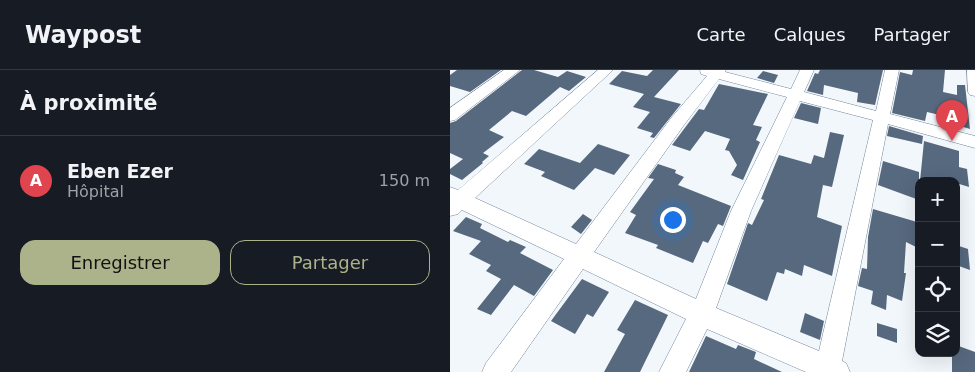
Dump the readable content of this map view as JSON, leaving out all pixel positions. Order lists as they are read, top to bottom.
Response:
{
  "page": {
    "header": "Waypost",
    "nav": ["Carte", "Calques", "Partager"],
    "heading": "À proximité",
    "pins": "A",
    "list": [
      {
        "mark": "A",
        "name": "Eben Ezer",
        "note": "Hôpital",
        "value": "150 m"
      }
    ],
    "map_buttons": ["+", "−"],
    "buttons": ["Enregistrer", "Partager"]
  }
}
